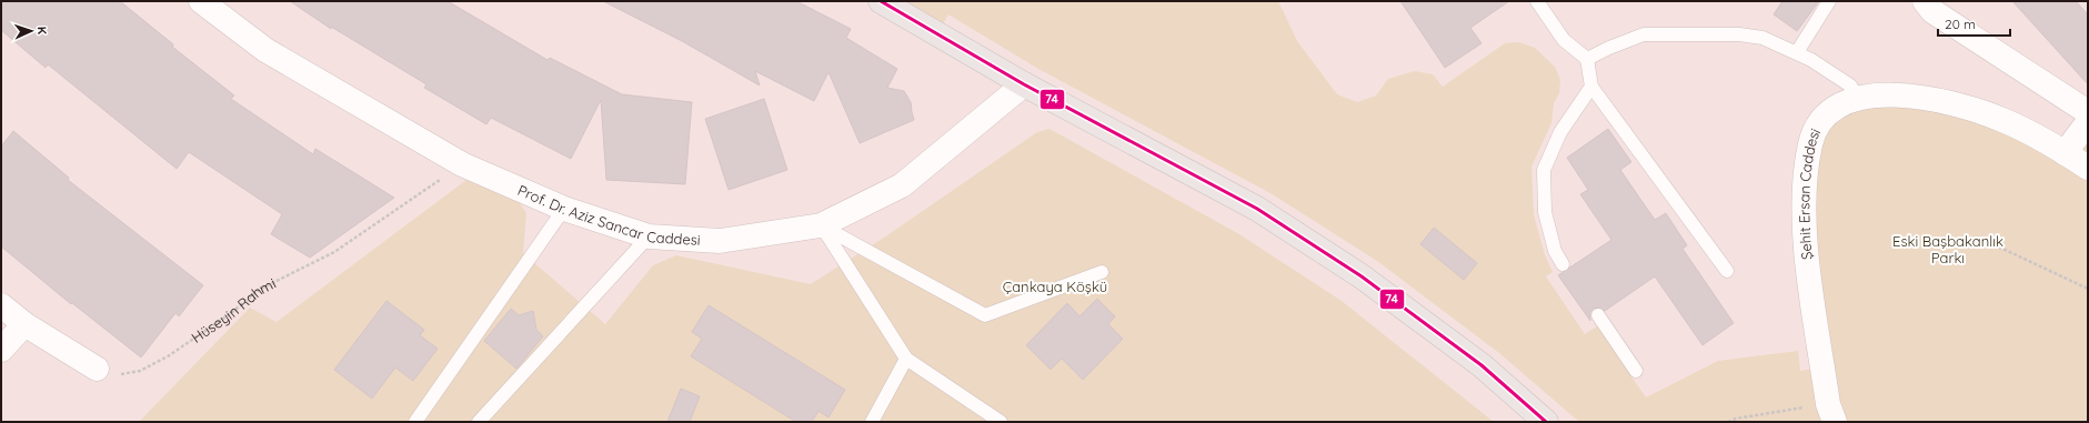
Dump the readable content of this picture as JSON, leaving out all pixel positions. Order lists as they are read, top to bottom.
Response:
{
  "streets": {
    "street": ["Şehit Ersan Caddesi", "Prof. Dr. Aziz Sancar Caddesi"],
    "path": ["Hüseyin Rahmi"]
  },
  "crossings": [
    ["Prof. Dr. Aziz Sancar Caddesi", "Hüseyin Rahmi"]
  ],
  "parks": ["Eski Başbakanlık Parkı", "Çankaya Köşkü"],
  "lines": ["transit line 74"],
  "scale_bar": "20 m",
  "north": "right"
}
